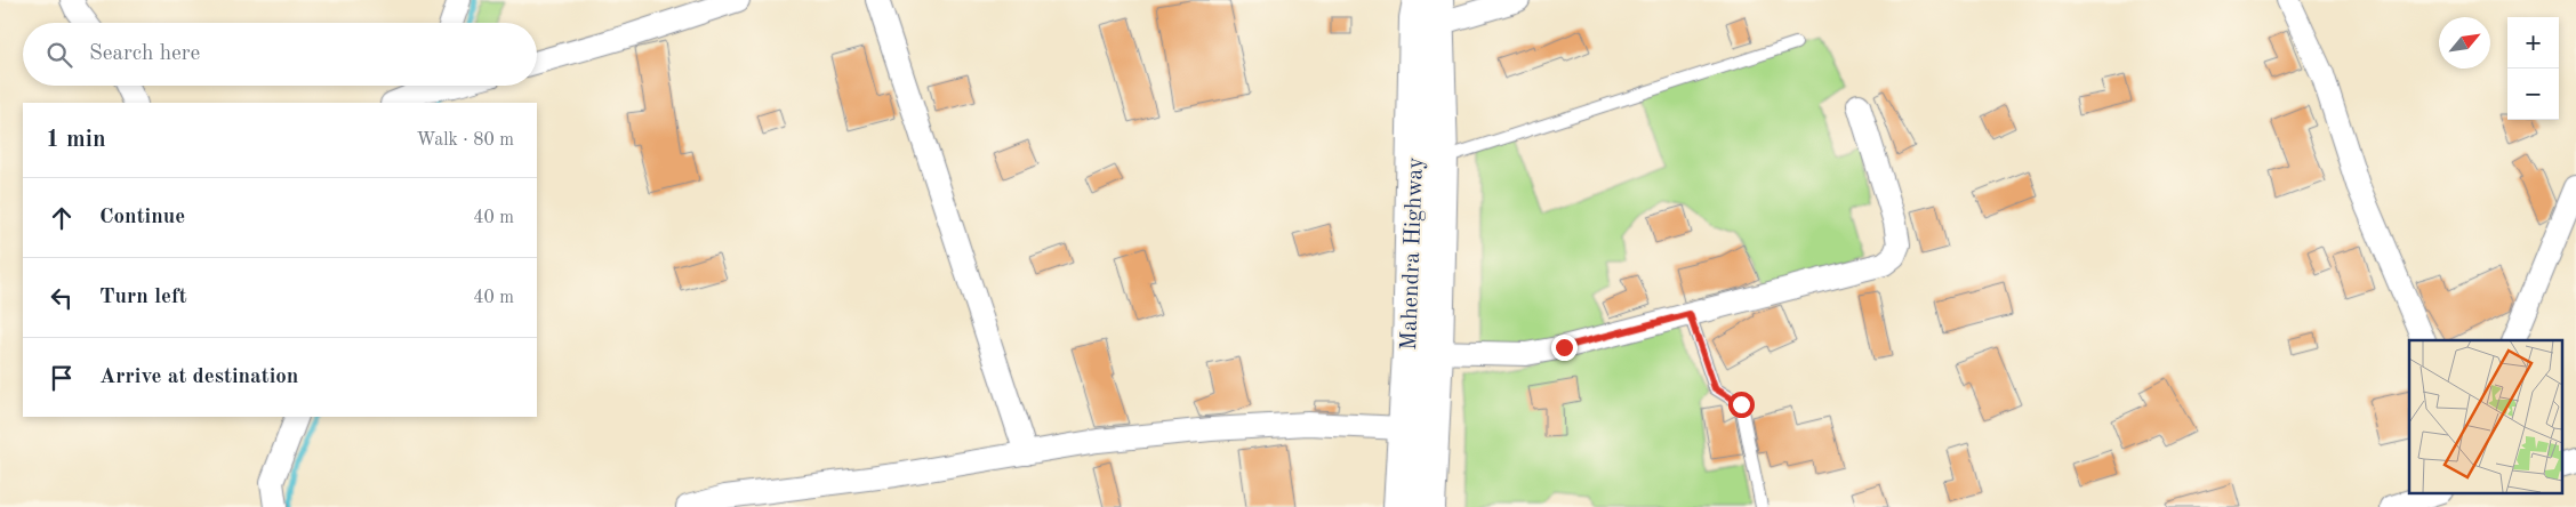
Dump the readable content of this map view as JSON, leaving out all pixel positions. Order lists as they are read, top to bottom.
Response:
{
  "streets": {
    "highway": ["Mahendra Highway"]
  },
  "north": "top right",
  "page": {
    "map_buttons": ["+", "−"],
    "search": "Search here",
    "heading": ["1 min", "Walk · 80 m"],
    "list": [
      ["Continue", "40 m"],
      ["Turn left", "40 m"],
      "Arrive at destination"
    ]
  }
}
